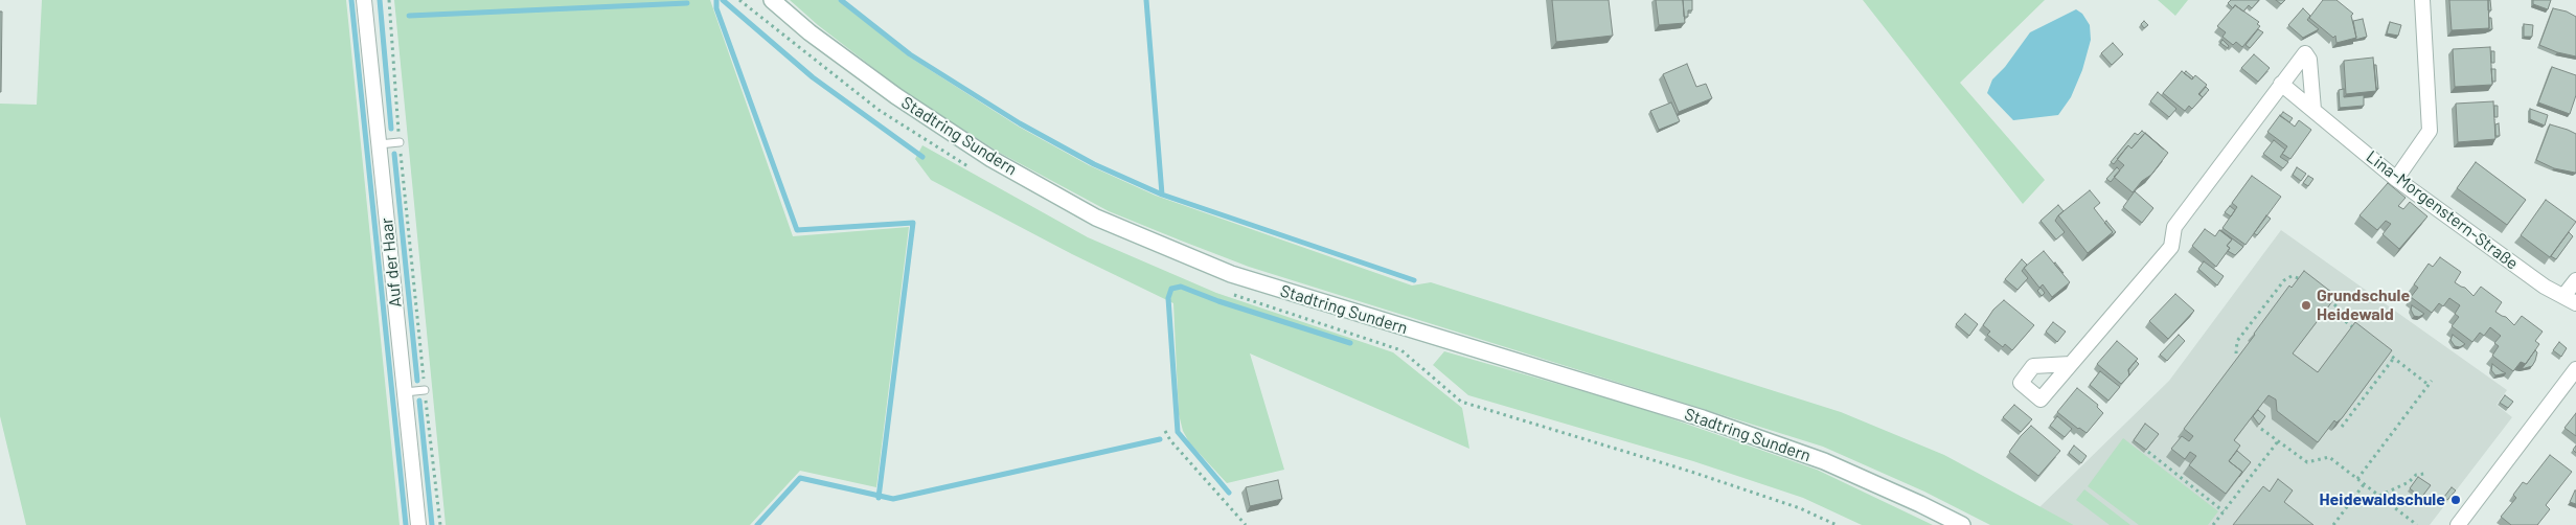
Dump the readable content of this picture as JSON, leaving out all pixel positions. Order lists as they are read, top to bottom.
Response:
{
  "streets": {
    "main road": ["Stadtring Sundern"],
    "street": ["Lina-Morgenstern-Straße", "Auf der Haar"]
  },
  "places": ["Grundschule Heidewald", "Heidewaldschule"]
}
